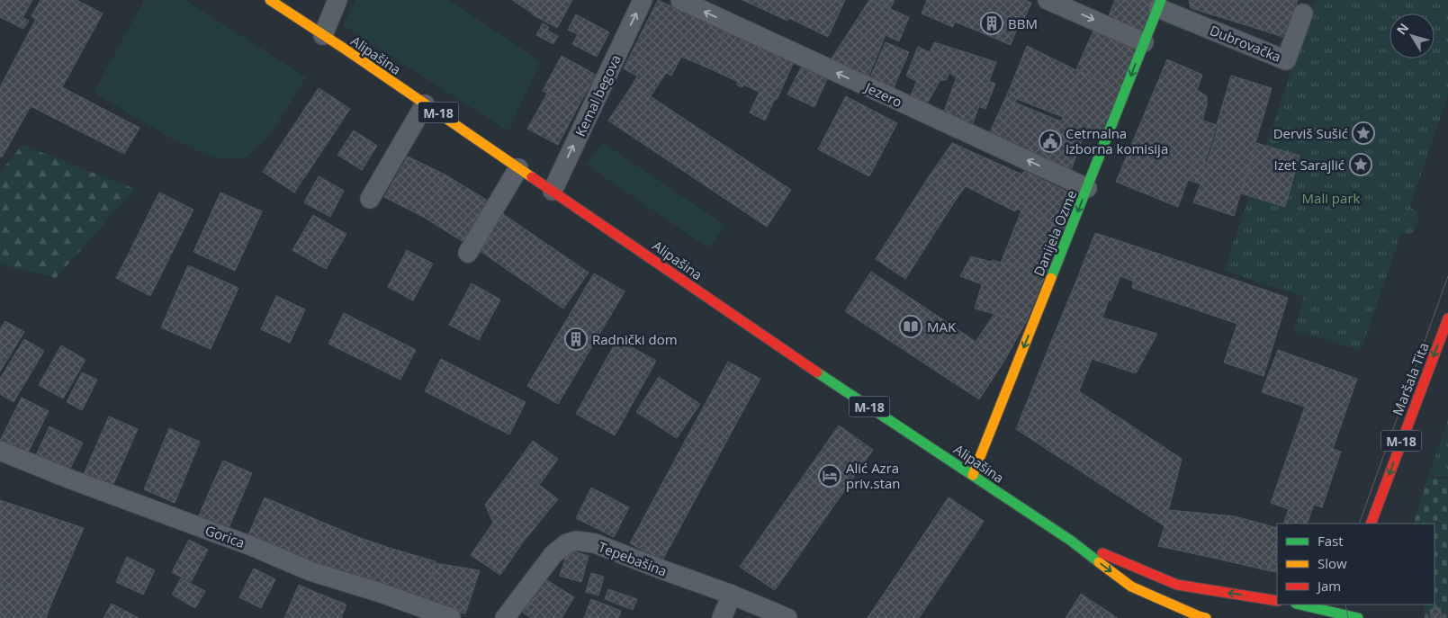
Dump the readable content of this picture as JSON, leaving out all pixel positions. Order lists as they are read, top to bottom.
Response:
{
  "streets": {
    "main road": [
      "Alipašina",
      "M-18",
      "Danijela Ozme",
      "Maršala Tita"
    ],
    "street": [
      "Dubrovačka",
      "Jezero",
      "Kemal begova",
      "Gorica",
      "Tepebašina"
    ]
  },
  "crossings": [
    ["Dubrovačka", "Danijela Ozme"],
    ["Alipašina", "Kemal begova"],
    ["Alipašina", "Danijela Ozme"],
    ["Jezero", "Danijela Ozme"]
  ],
  "one_way": [
    "Jezero",
    "Kemal begova",
    "Danijela Ozme",
    "Maršala Tita"
  ],
  "parks": ["Mali park"],
  "places": {
    "building": ["BBM", "Radnički dom"],
    "place": ["Derviš Sušić", "Izet Sarajlić"],
    "public building": ["Cetrnalna izborna komisija"],
    "library": ["MAK"],
    "hotel": ["Alić Azra priv.stan"]
  },
  "legend": ["Fast", "Slow", "Jam"],
  "north": "top left"
}
